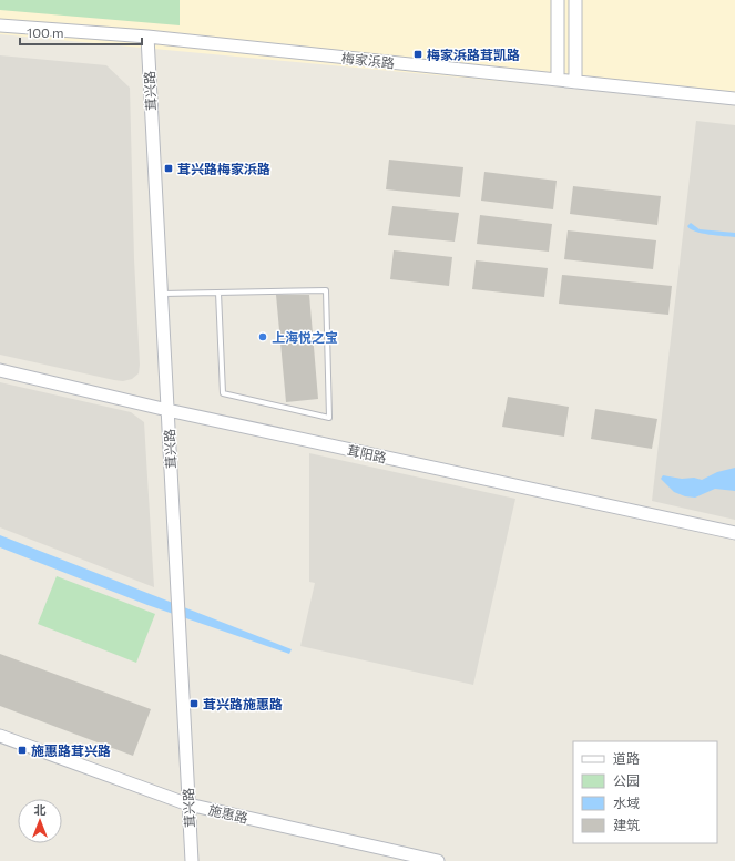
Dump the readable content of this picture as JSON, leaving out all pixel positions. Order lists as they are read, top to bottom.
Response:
{
  "streets": {
    "main road": [
      "梅家浜路",
      "茸兴路",
      "茸阳路",
      "施惠路"
    ]
  },
  "crossings": [
    ["梅家浜路", "茸兴路"],
    ["茸兴路", "茸阳路"],
    ["茸兴路", "施惠路"]
  ],
  "places": {
    "transit": [
      "梅家浜路茸凯路",
      "茸兴路梅家浜路",
      "茸兴路施惠路",
      "施惠路茸兴路"
    ],
    "other": ["上海悦之宝"]
  },
  "legend": [
    "道路",
    "公园",
    "水域",
    "建筑"
  ],
  "scale_bar": "100 m",
  "north": "top"
}
